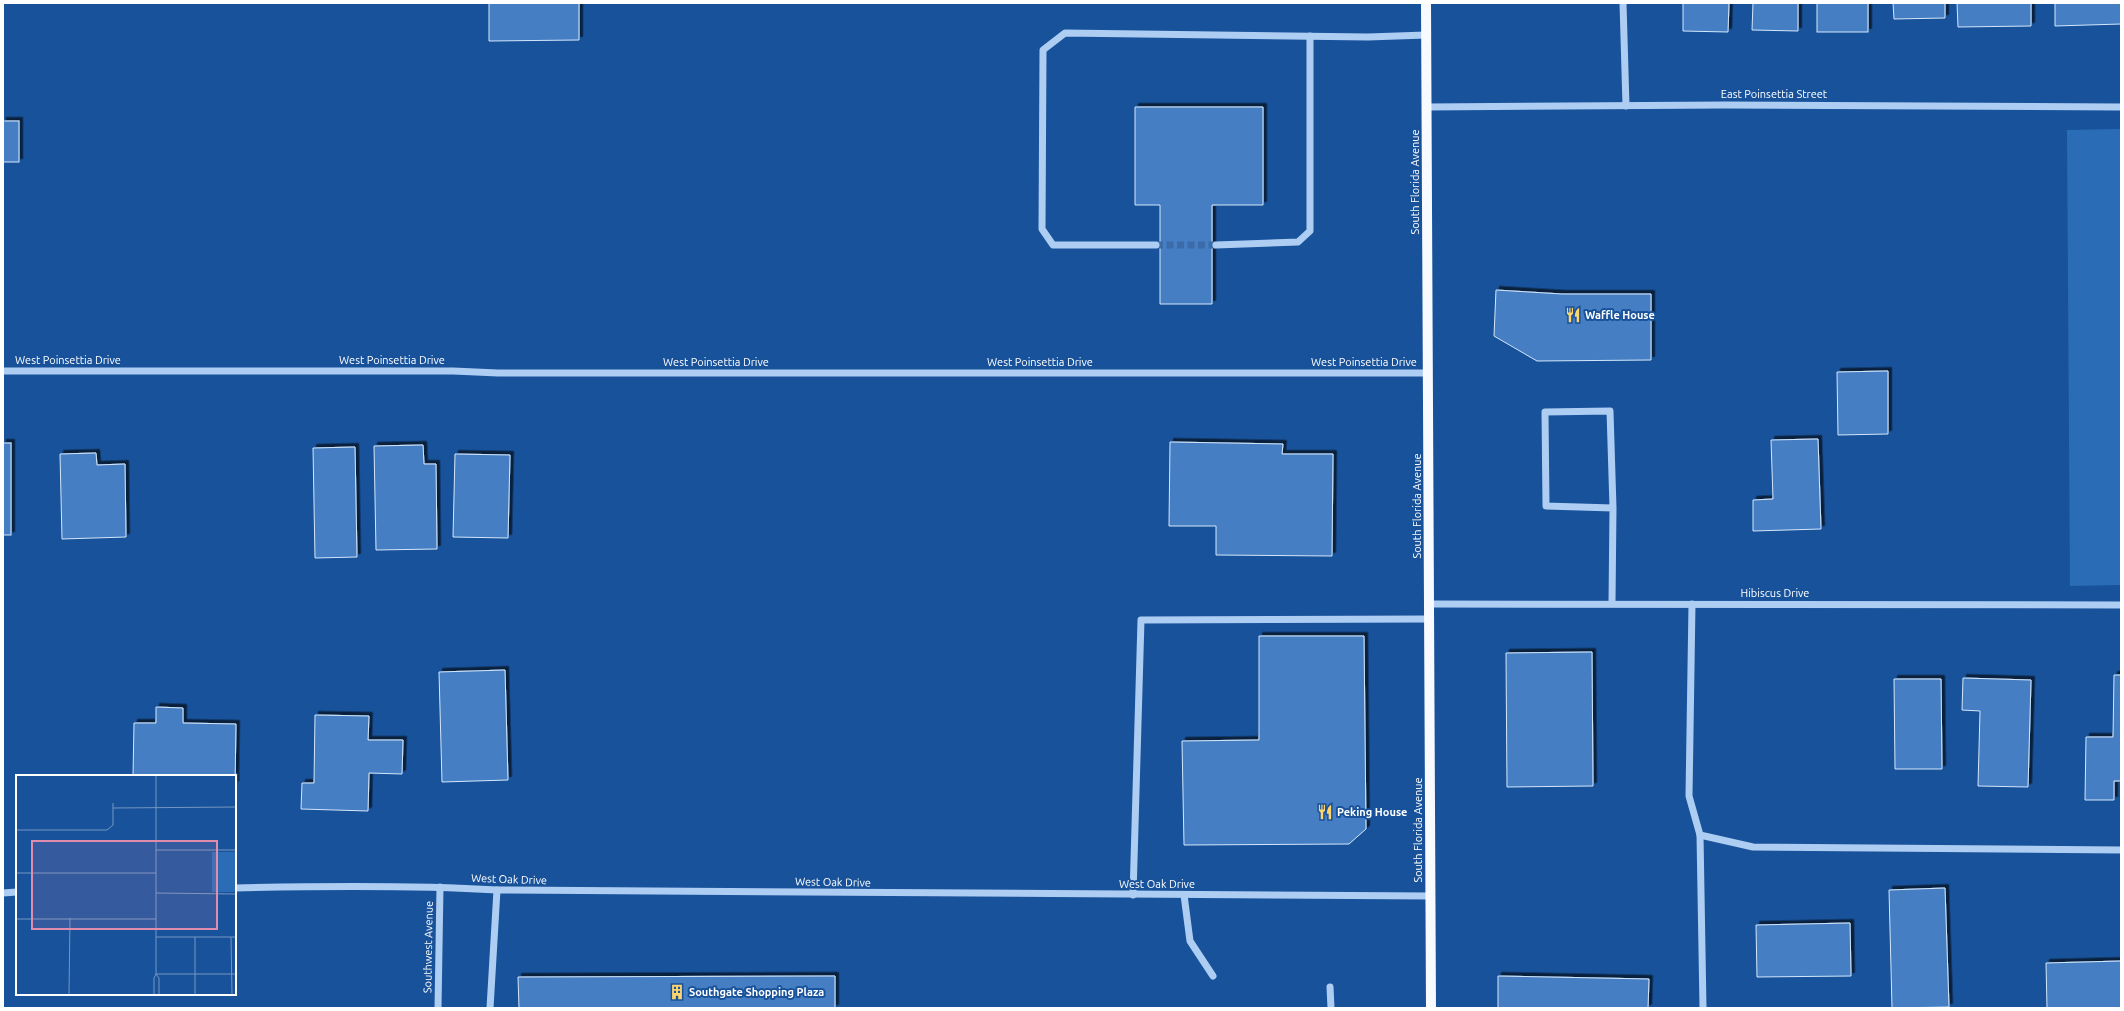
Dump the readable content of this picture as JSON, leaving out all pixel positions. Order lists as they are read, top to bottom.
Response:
{
  "streets": {
    "main road": ["South Florida Avenue"],
    "street": [
      "East Poinsettia Street",
      "West Poinsettia Drive",
      "Hibiscus Drive",
      "West Oak Drive",
      "Southwest Avenue"
    ]
  },
  "crossings": [
    ["East Poinsettia Street", "South Florida Avenue"],
    ["South Florida Avenue", "West Poinsettia Drive"],
    ["South Florida Avenue", "Hibiscus Drive"],
    ["South Florida Avenue", "West Oak Drive"],
    ["West Oak Drive", "Southwest Avenue"]
  ],
  "places": {
    "restaurant": ["Waffle House", "Peking House"],
    "building": ["Southgate Shopping Plaza"]
  }
}
